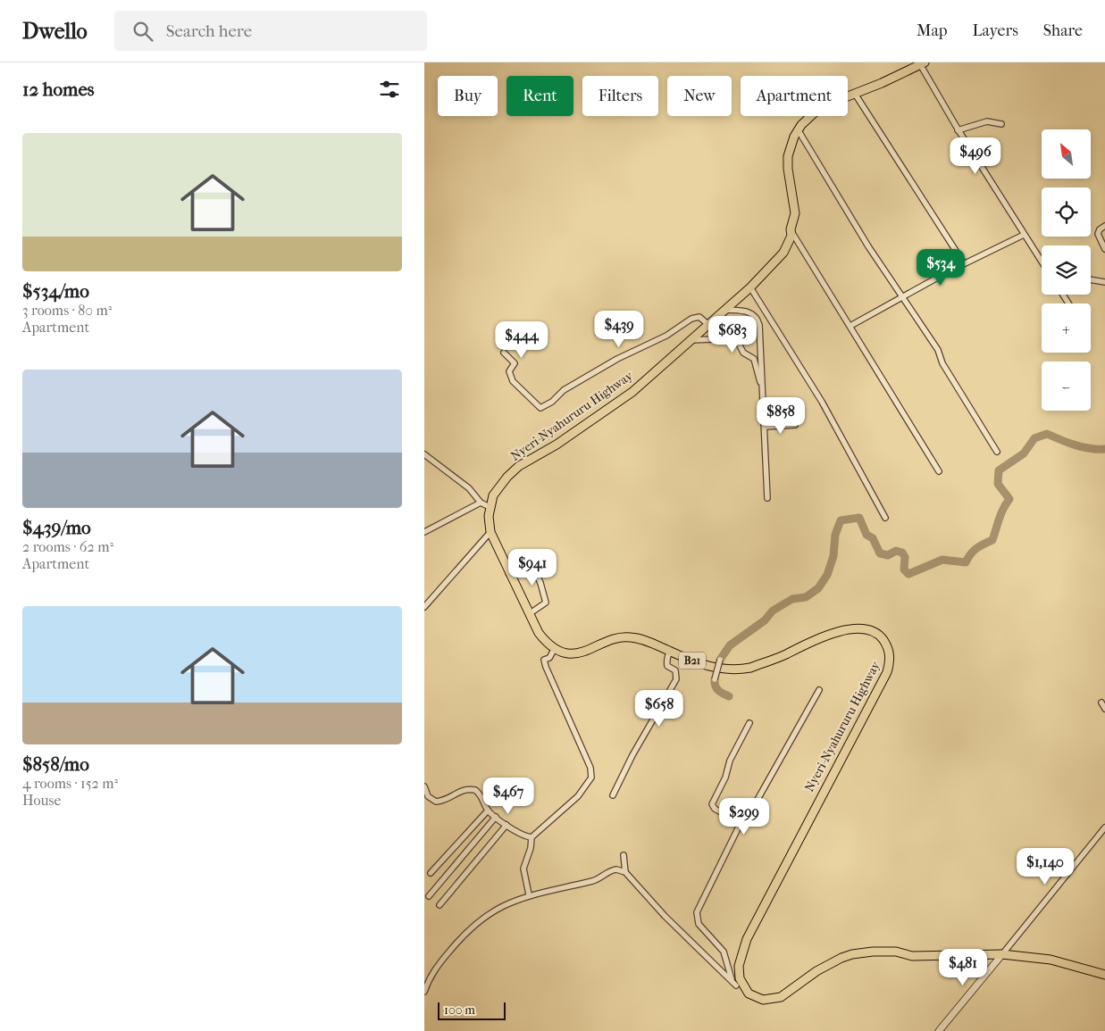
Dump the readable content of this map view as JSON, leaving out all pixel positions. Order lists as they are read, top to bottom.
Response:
{
  "streets": {
    "highway": ["Nyeri-Nyahururu Highway", "B21"]
  },
  "scale_bar": "100 m",
  "north": "top left",
  "page": {
    "header": "Dwello",
    "search": "Search here",
    "nav": ["Map", "Layers", "Share"],
    "heading": "12 homes",
    "chip": [
      "Buy",
      "Rent",
      "Filters",
      "New",
      "Apartment"
    ],
    "list": [
      {
        "name": "$534/mo",
        "note": "3 rooms · 80 m² · Apartment"
      },
      {
        "name": "$439/mo",
        "note": "2 rooms · 62 m² · Apartment"
      },
      {
        "name": "$858/mo",
        "note": "4 rooms · 152 m² · House"
      }
    ],
    "map_buttons": ["+", "−"],
    "price": [
      "$496",
      "$534",
      "$439",
      "$683",
      "$444",
      "$858",
      "$941",
      "$658",
      "$467",
      "$299",
      "$1,140",
      "$481"
    ],
    "scale": "100 m"
  }
}
